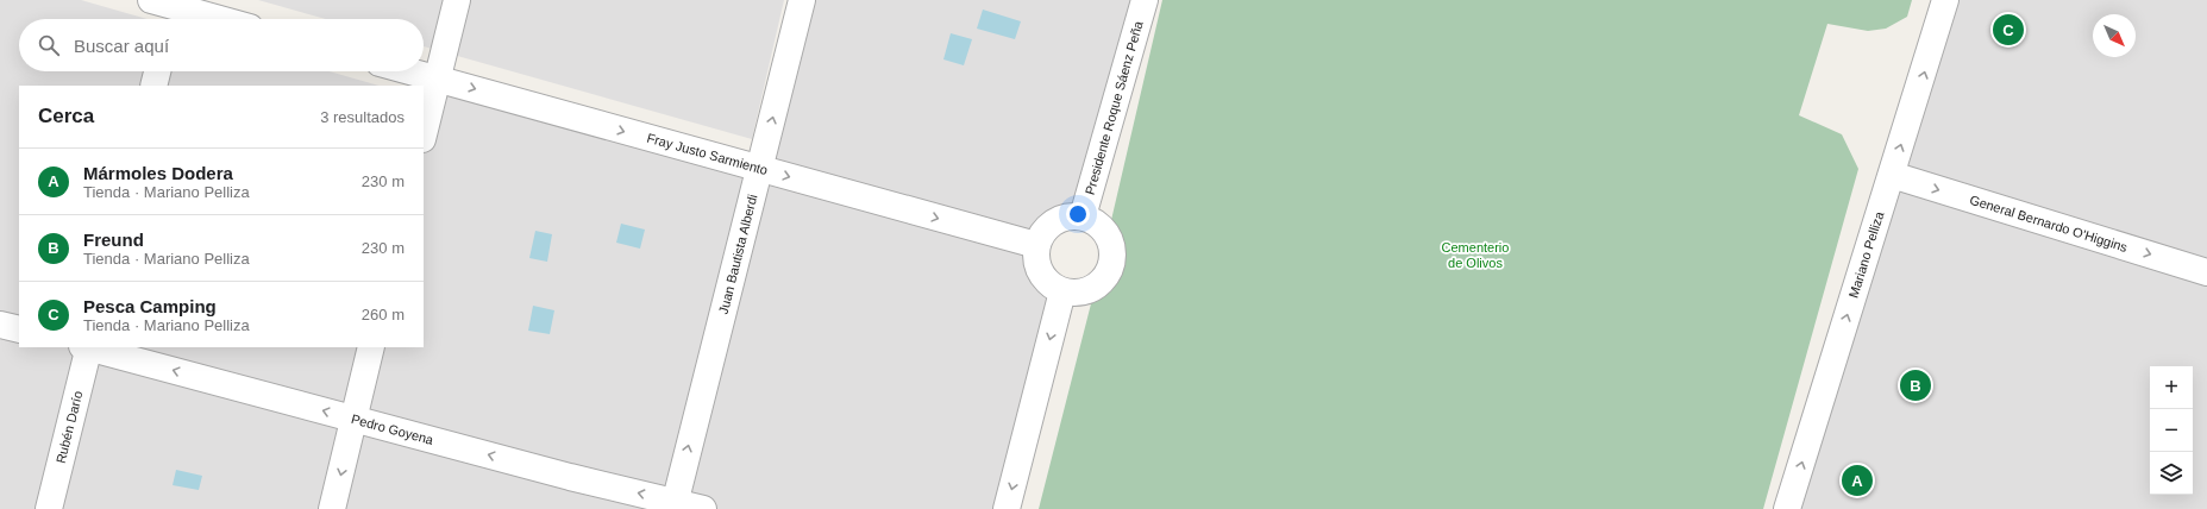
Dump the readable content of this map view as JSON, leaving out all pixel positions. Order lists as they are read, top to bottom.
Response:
{
  "streets": {
    "street": [
      "Presidente Roque Sáenz Peña",
      "Fray Justo Sarmiento",
      "General Bernardo O'Higgins",
      "Juan Bautista Alberdi",
      "Mariano Pelliza",
      "Rubén Darío",
      "Pedro Goyena"
    ]
  },
  "crossings": [
    ["Presidente Roque Sáenz Peña", "Fray Justo Sarmiento"],
    ["Fray Justo Sarmiento", "Juan Bautista Alberdi"],
    ["General Bernardo O'Higgins", "Mariano Pelliza"],
    ["Juan Bautista Alberdi", "Pedro Goyena"]
  ],
  "one_way": [
    "Fray Justo Sarmiento",
    "General Bernardo O'Higgins",
    "Juan Bautista Alberdi",
    "Mariano Pelliza",
    "Pedro Goyena"
  ],
  "parks": ["Cementerio de Olivos"],
  "north": "bottom right",
  "page": {
    "pins": ["C", "B", "A"],
    "search": "Buscar aquí",
    "heading": ["Cerca", "3 resultados"],
    "list": [
      {
        "mark": "A",
        "name": "Mármoles Dodera",
        "note": "Tienda · Mariano Pelliza",
        "value": "230 m"
      },
      {
        "mark": "B",
        "name": "Freund",
        "note": "Tienda · Mariano Pelliza",
        "value": "230 m"
      },
      {
        "mark": "C",
        "name": "Pesca Camping",
        "note": "Tienda · Mariano Pelliza",
        "value": "260 m"
      }
    ],
    "map_buttons": ["+", "−"]
  }
}
